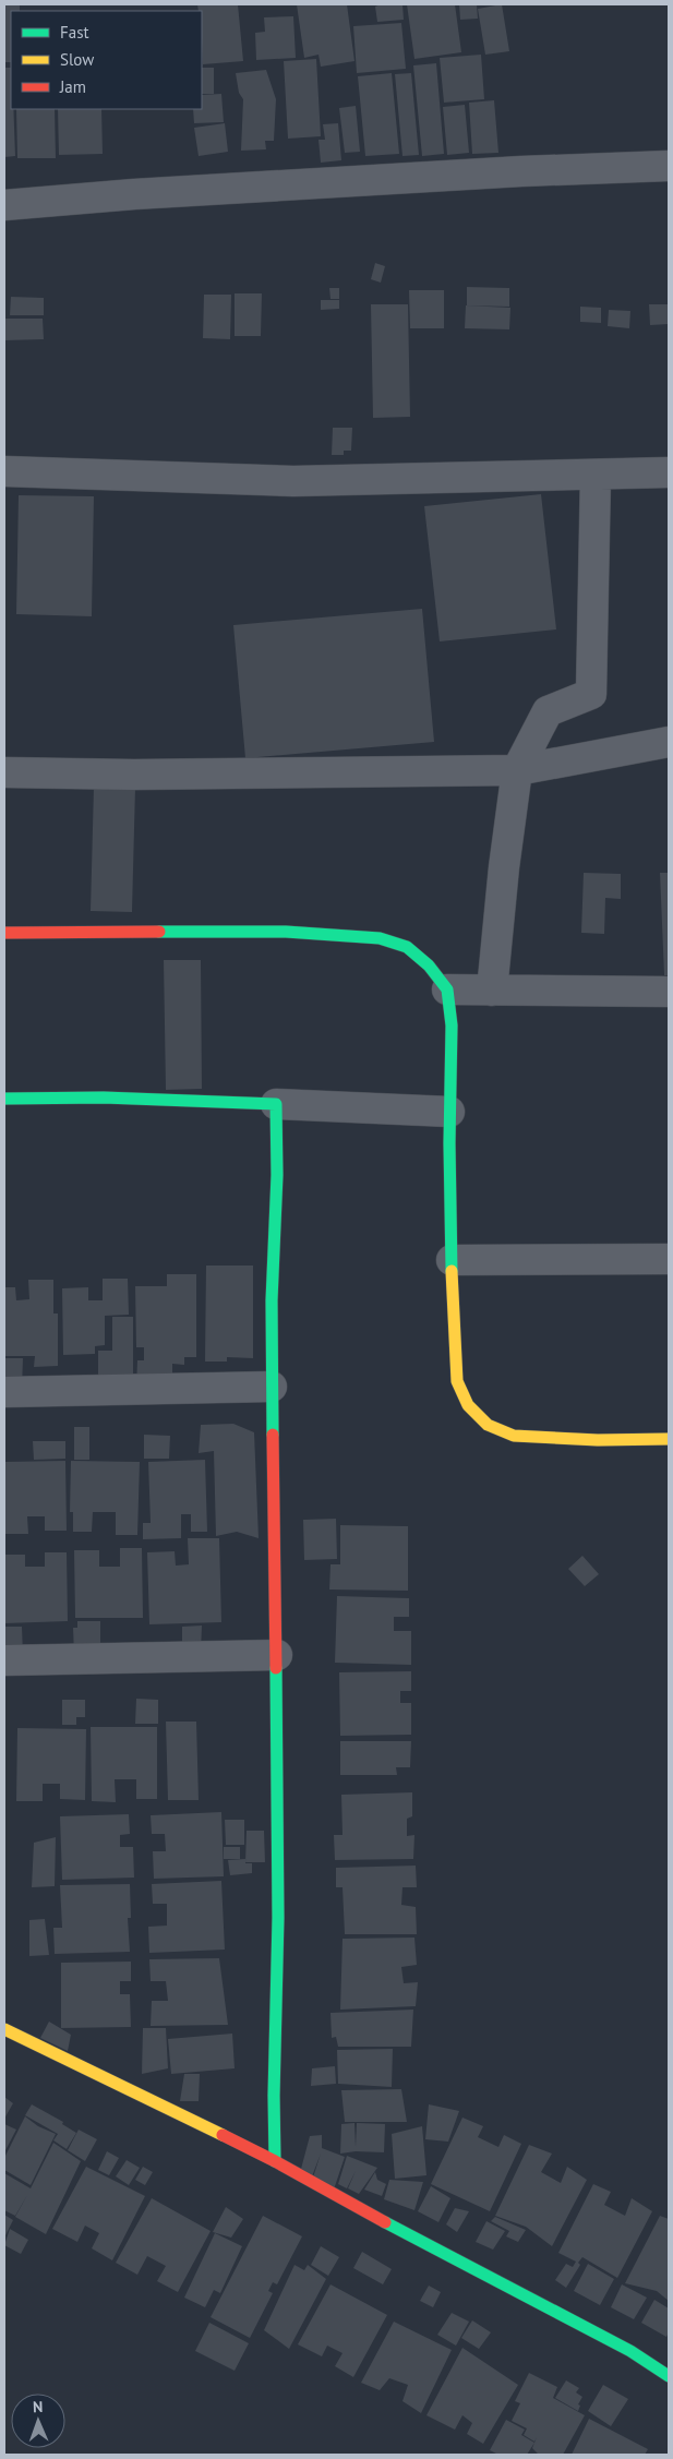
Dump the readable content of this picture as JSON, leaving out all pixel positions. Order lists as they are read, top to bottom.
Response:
{
  "legend": ["Fast", "Slow", "Jam"],
  "north": "top"
}
